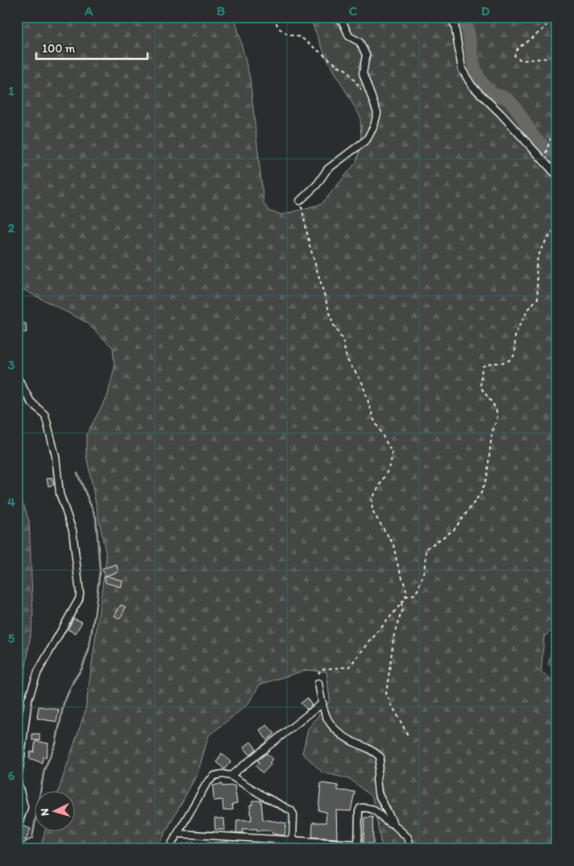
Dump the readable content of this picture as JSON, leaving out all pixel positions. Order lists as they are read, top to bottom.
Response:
{
  "scale_bar": "100 m",
  "north": "left",
  "grid": {
    "columns": [
      "A",
      "B",
      "C",
      "D"
    ],
    "rows": [
      "1",
      "2",
      "3",
      "4",
      "5",
      "6"
    ]
  }
}
